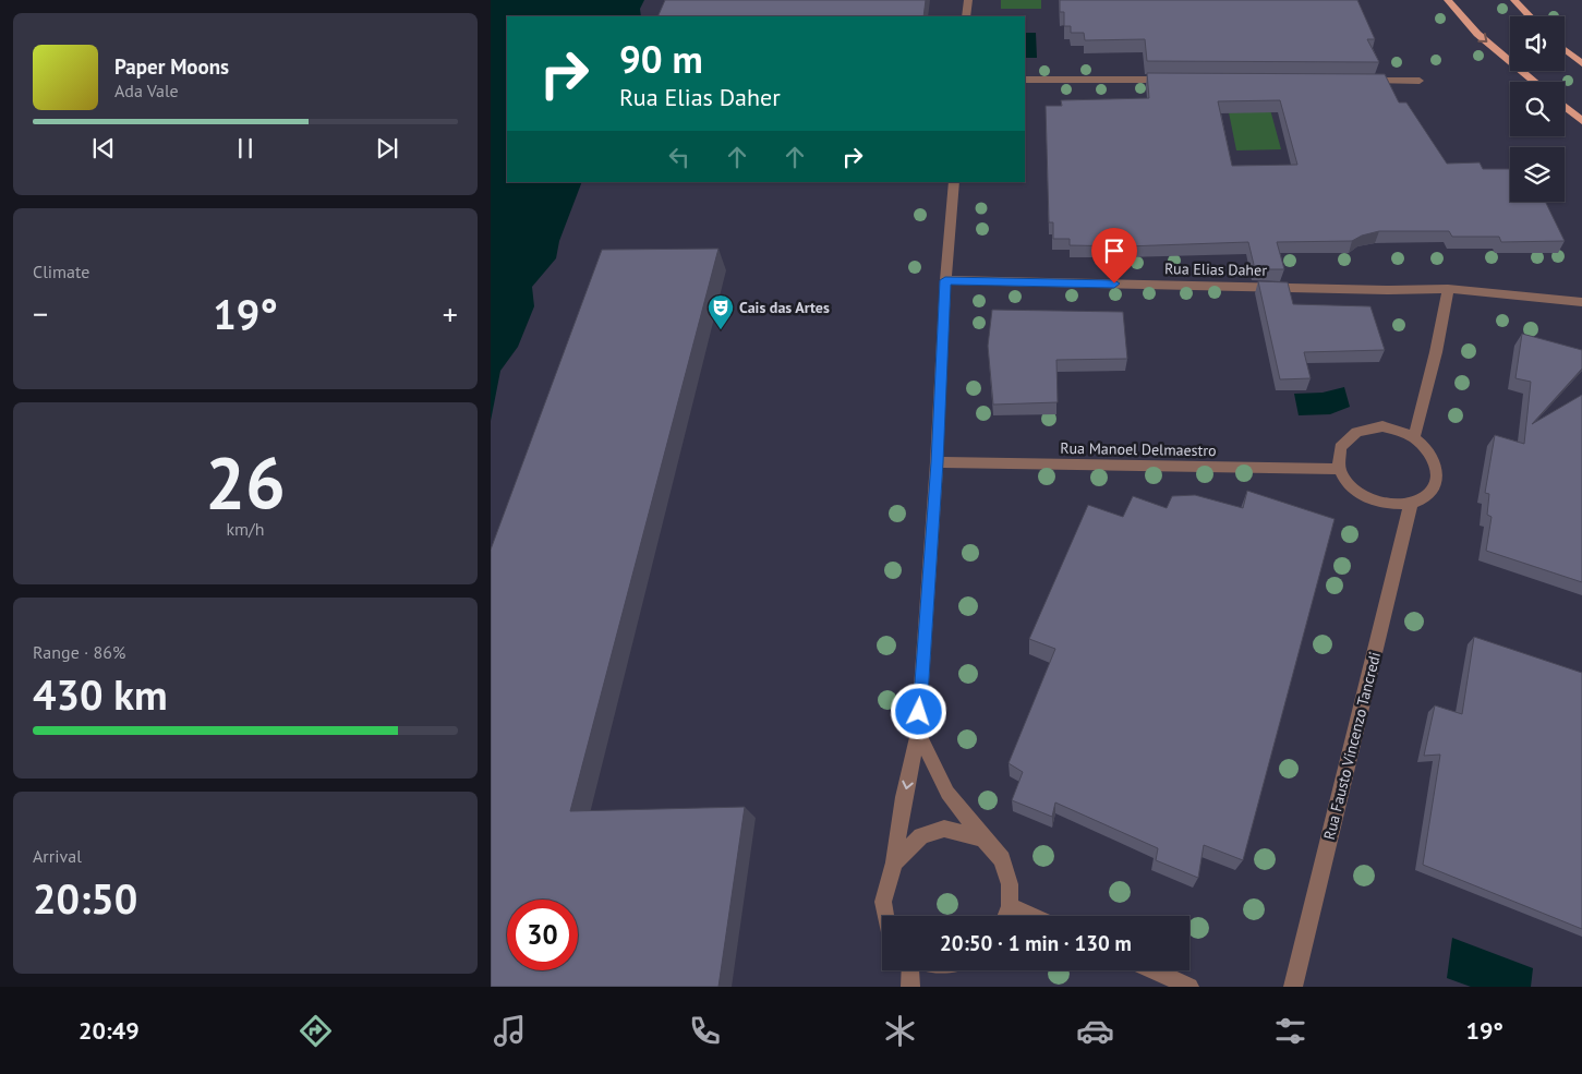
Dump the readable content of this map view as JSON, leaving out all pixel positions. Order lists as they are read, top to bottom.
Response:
{
  "streets": {
    "street": ["Rua Elias Daher", "Rua Manoel Delmaestro", "Rua Fausto Vincenzo Tancredi"]
  },
  "crossings": [
    ["Rua Manoel Delmaestro", "Rua Fausto Vincenzo Tancredi"]
  ],
  "places": {
    "theatre": ["Cais das Artes"]
  },
  "page": {
    "turn": ["90 m", "Rua Elias Daher"],
    "song": ["Paper Moons", "Ada Vale"],
    "tile": [
      "Climate",
      ["26", "km/h"],
      ["Range · 86%", "430 km"],
      ["Arrival", "20:50"]
    ],
    "heat": ["−", "19°", "+"],
    "limit": "30",
    "trip": "20:50 · 1 min · 130 m",
    "tabs": ["20:49", "19°"]
  }
}
